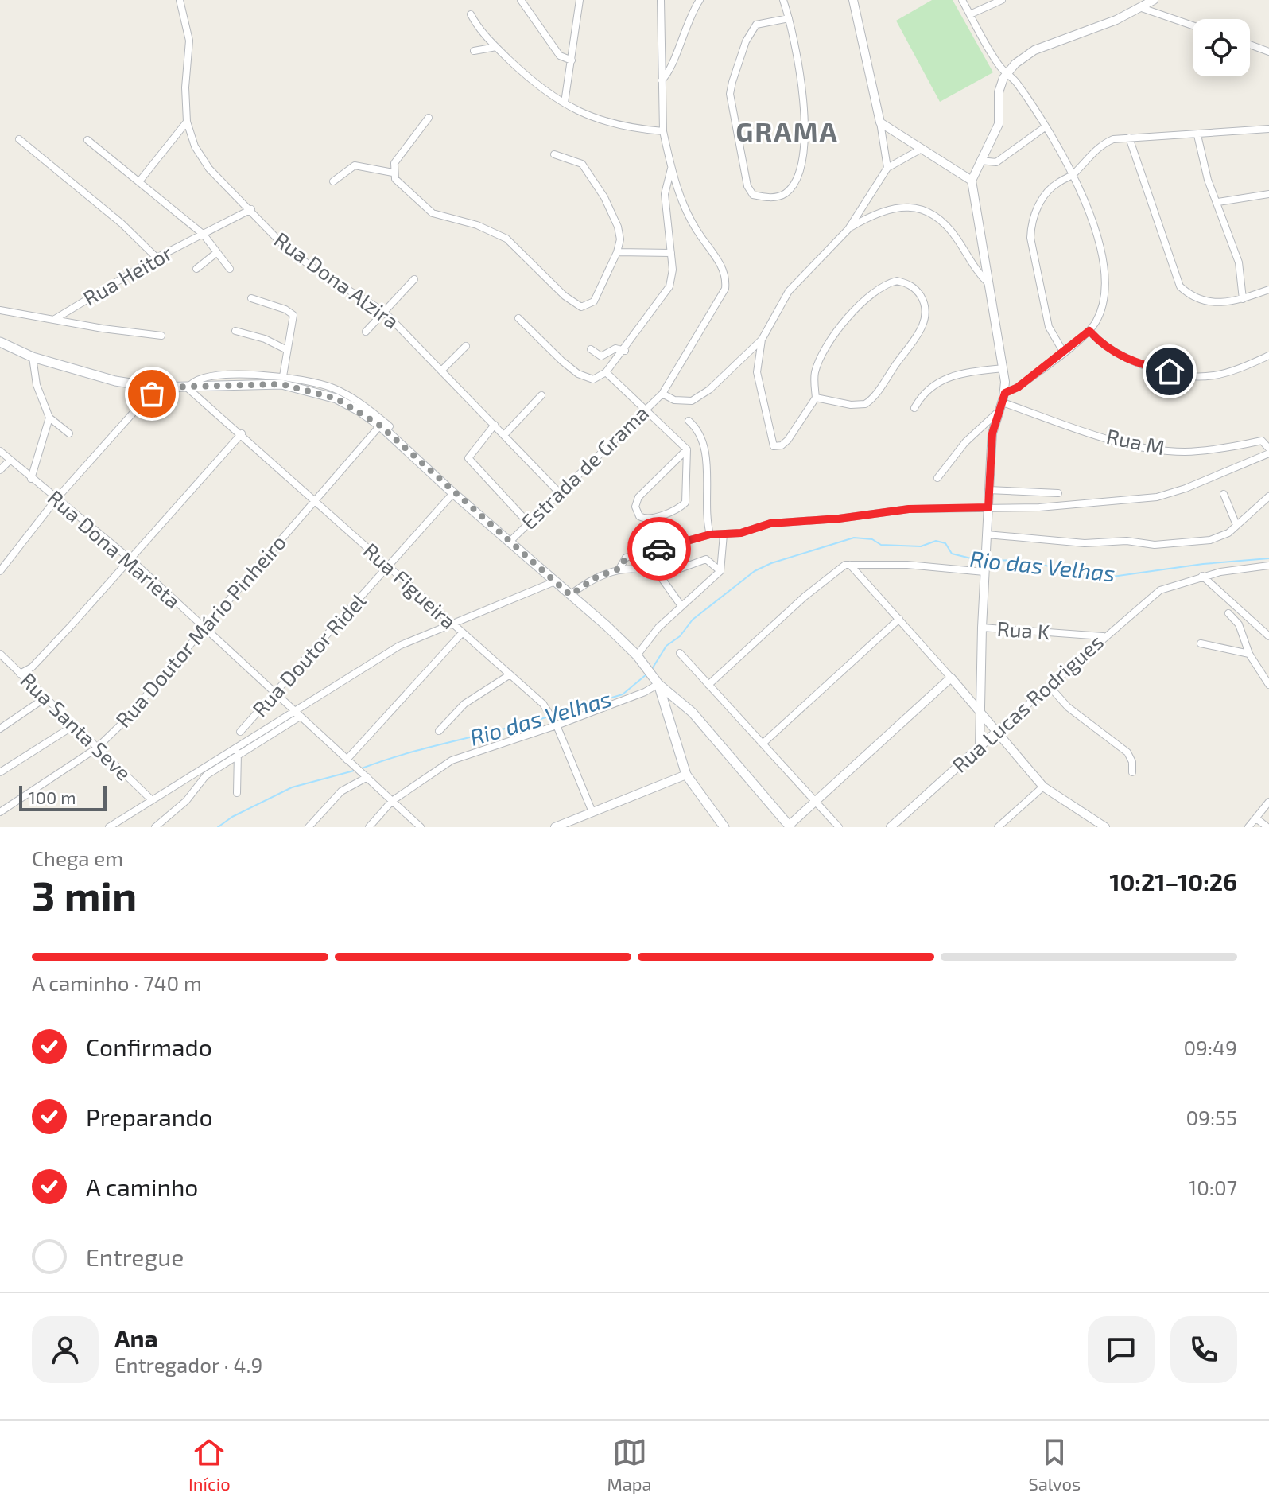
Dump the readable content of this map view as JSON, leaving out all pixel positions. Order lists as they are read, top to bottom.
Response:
{
  "streets": {
    "street": [
      "Rua Heitor",
      "Rua Dona Alzira",
      "Rua M",
      "Estrada de Grama",
      "Rua Dona Marieta",
      "Rua Figueira",
      "Rua K",
      "Rua Doutor Mário Pinheiro",
      "Rua Doutor Ridel",
      "Rua Lucas Rodrigues",
      "Rua Santa Seve"
    ]
  },
  "crossings": [
    ["Rua Heitor", "Rua Dona Alzira"],
    ["Rua Dona Alzira", "Estrada de Grama"],
    ["Rua Dona Marieta", "Rua Doutor Mário Pinheiro"],
    ["Rua Dona Marieta", "Rua Doutor Ridel"],
    ["Rua Figueira", "Rua Doutor Mário Pinheiro"],
    ["Rua Figueira", "Rua Doutor Ridel"],
    ["Rua K", "Rua Lucas Rodrigues"],
    ["Rua Doutor Mário Pinheiro", "Rua Santa Seve"]
  ],
  "districts": ["GRAMA"],
  "water": ["Rio das Velhas"],
  "scale_bar": "100 m",
  "page": {
    "scale": "100 m",
    "heading": ["3 min", "Chega em", "10:21–10:26"],
    "panel": ["Ana", "Entregador · 4.9"],
    "bar": "A caminho · 740 m",
    "list": [
      ["Confirmado", "09:49"],
      ["Preparando", "09:55"],
      ["A caminho", "10:07"],
      "Entregue"
    ],
    "tabs": ["Início", "Mapa", "Salvos"]
  }
}
